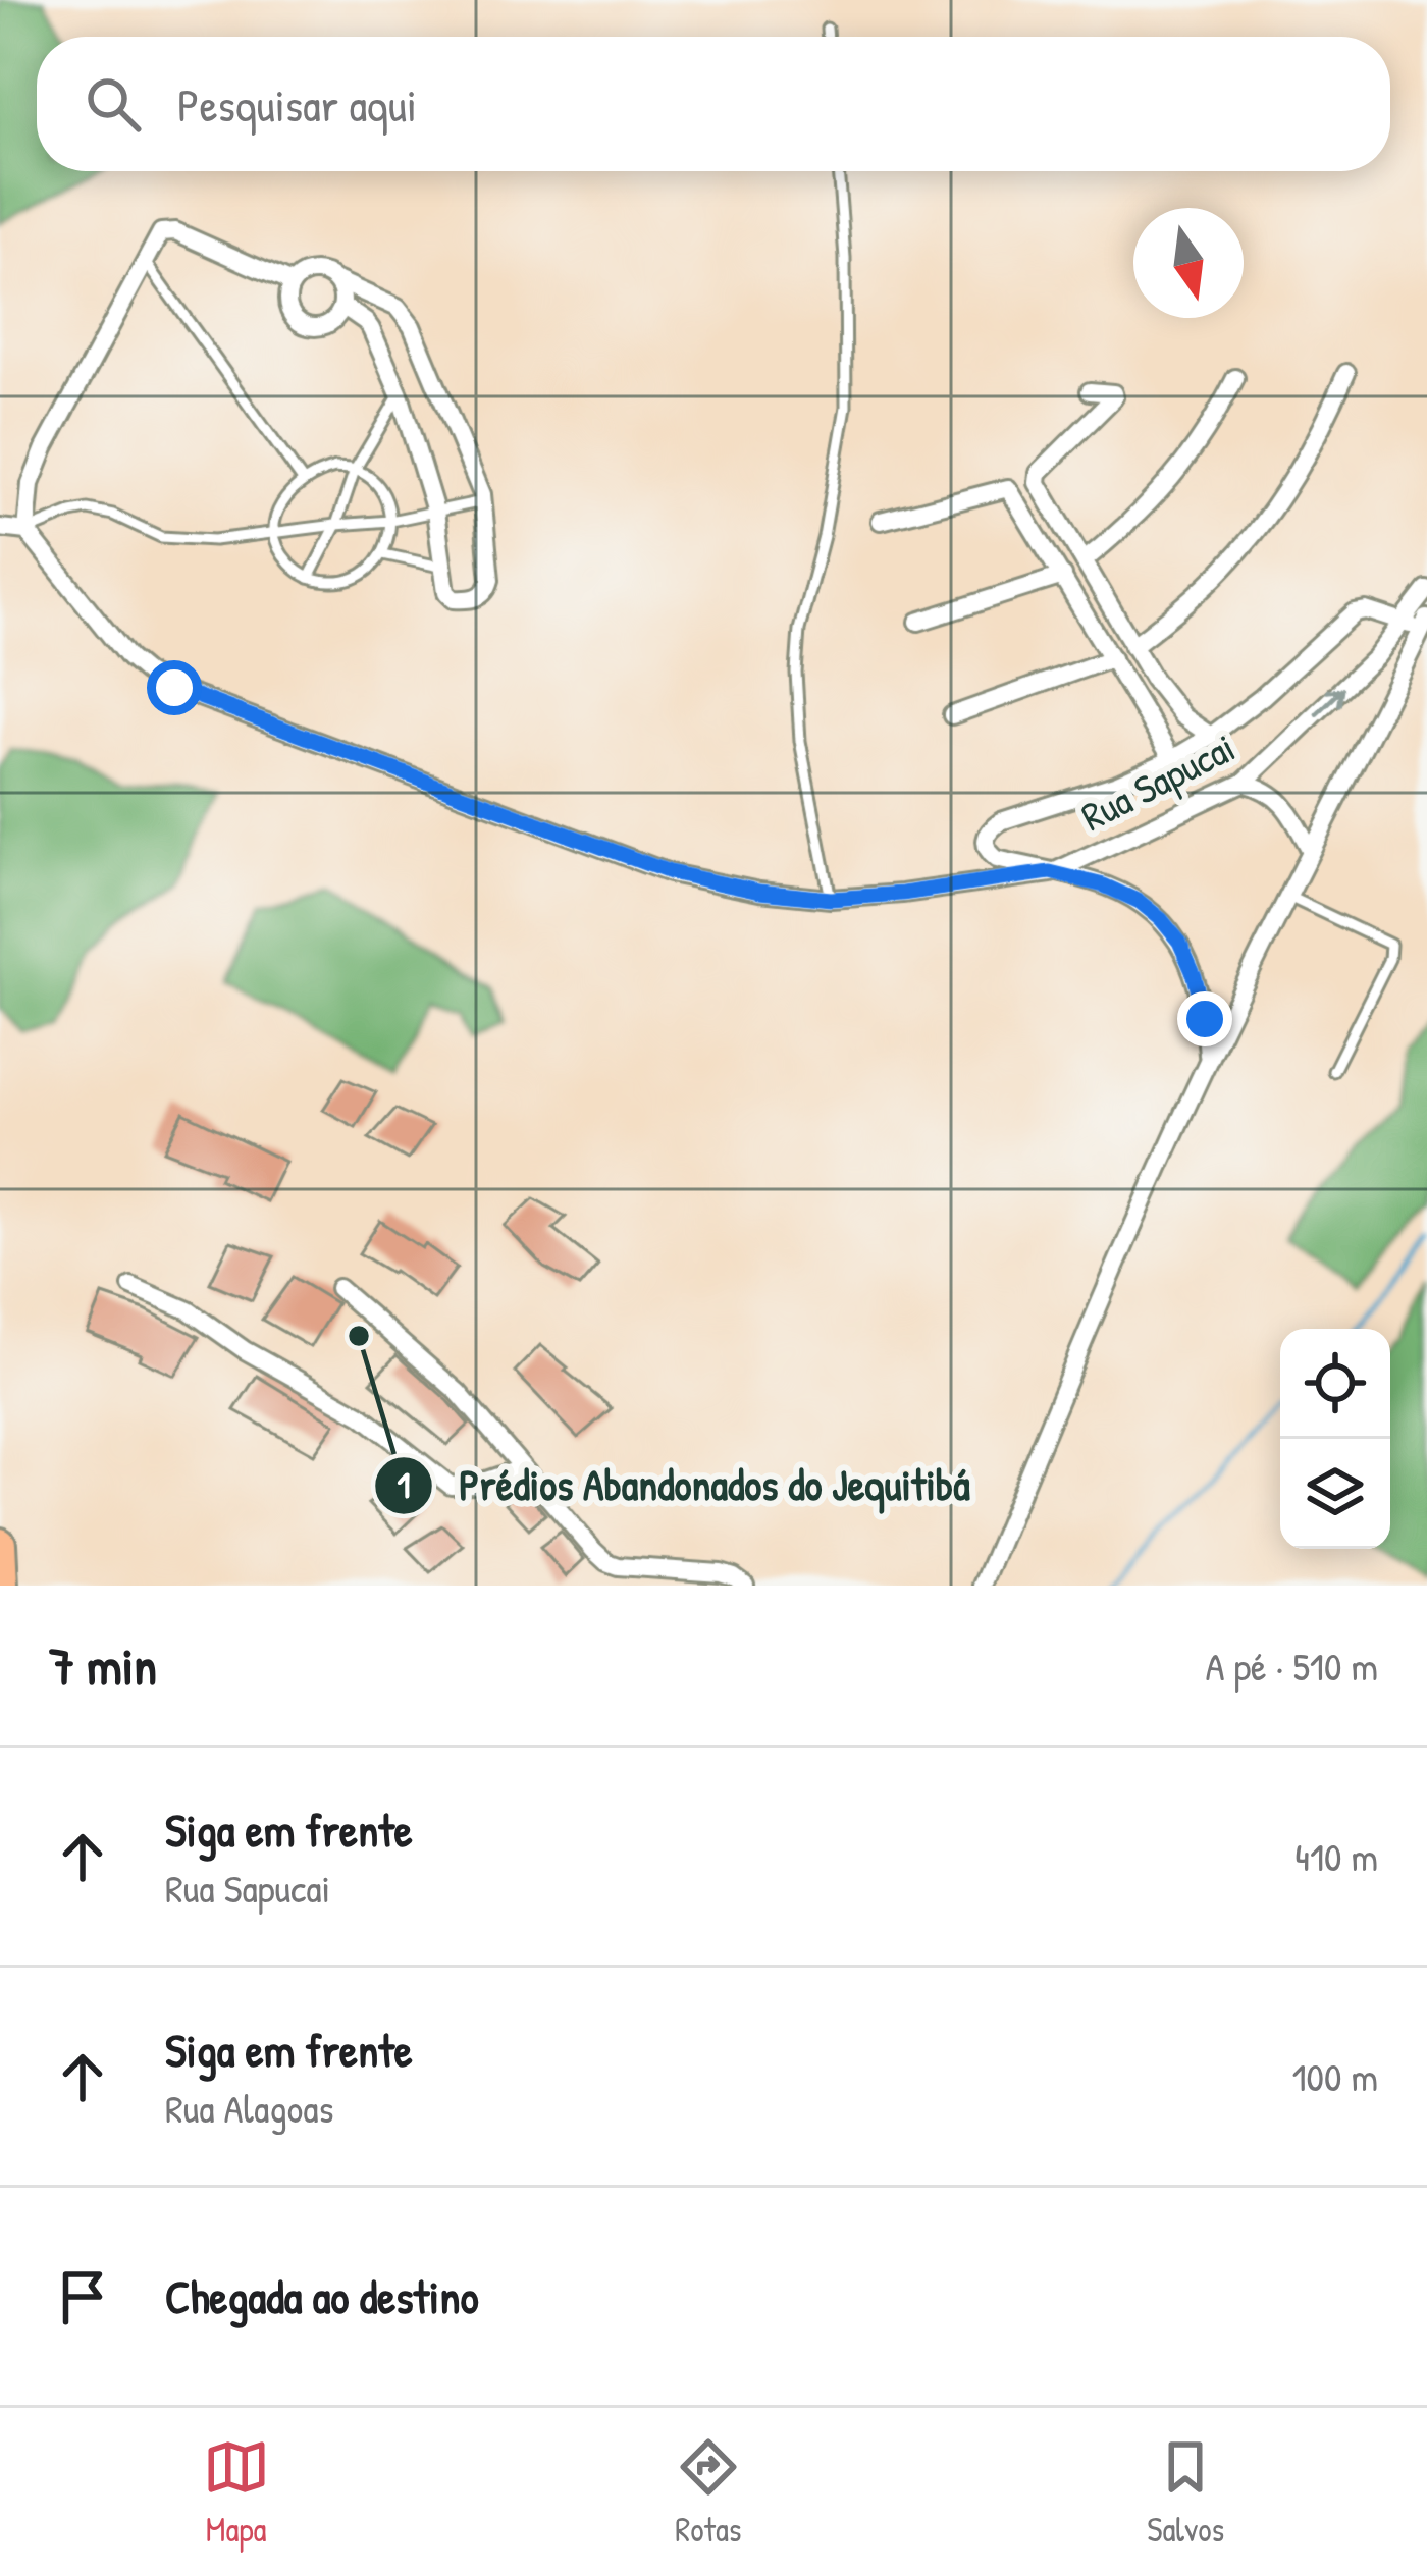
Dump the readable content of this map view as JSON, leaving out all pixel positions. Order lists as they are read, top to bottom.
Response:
{
  "streets": {
    "street": ["Rua Sapucai"]
  },
  "places": ["Prédios Abandonados do Jequitibá"],
  "north": "bottom",
  "page": {
    "search": "Pesquisar aqui",
    "heading": ["7 min", "A pé · 510 m"],
    "list": [
      ["Siga em frente", "Rua Sapucai", "410 m"],
      ["Siga em frente", "Rua Alagoas", "100 m"],
      "Chegada ao destino"
    ],
    "nav": ["Mapa", "Rotas", "Salvos"]
  }
}
